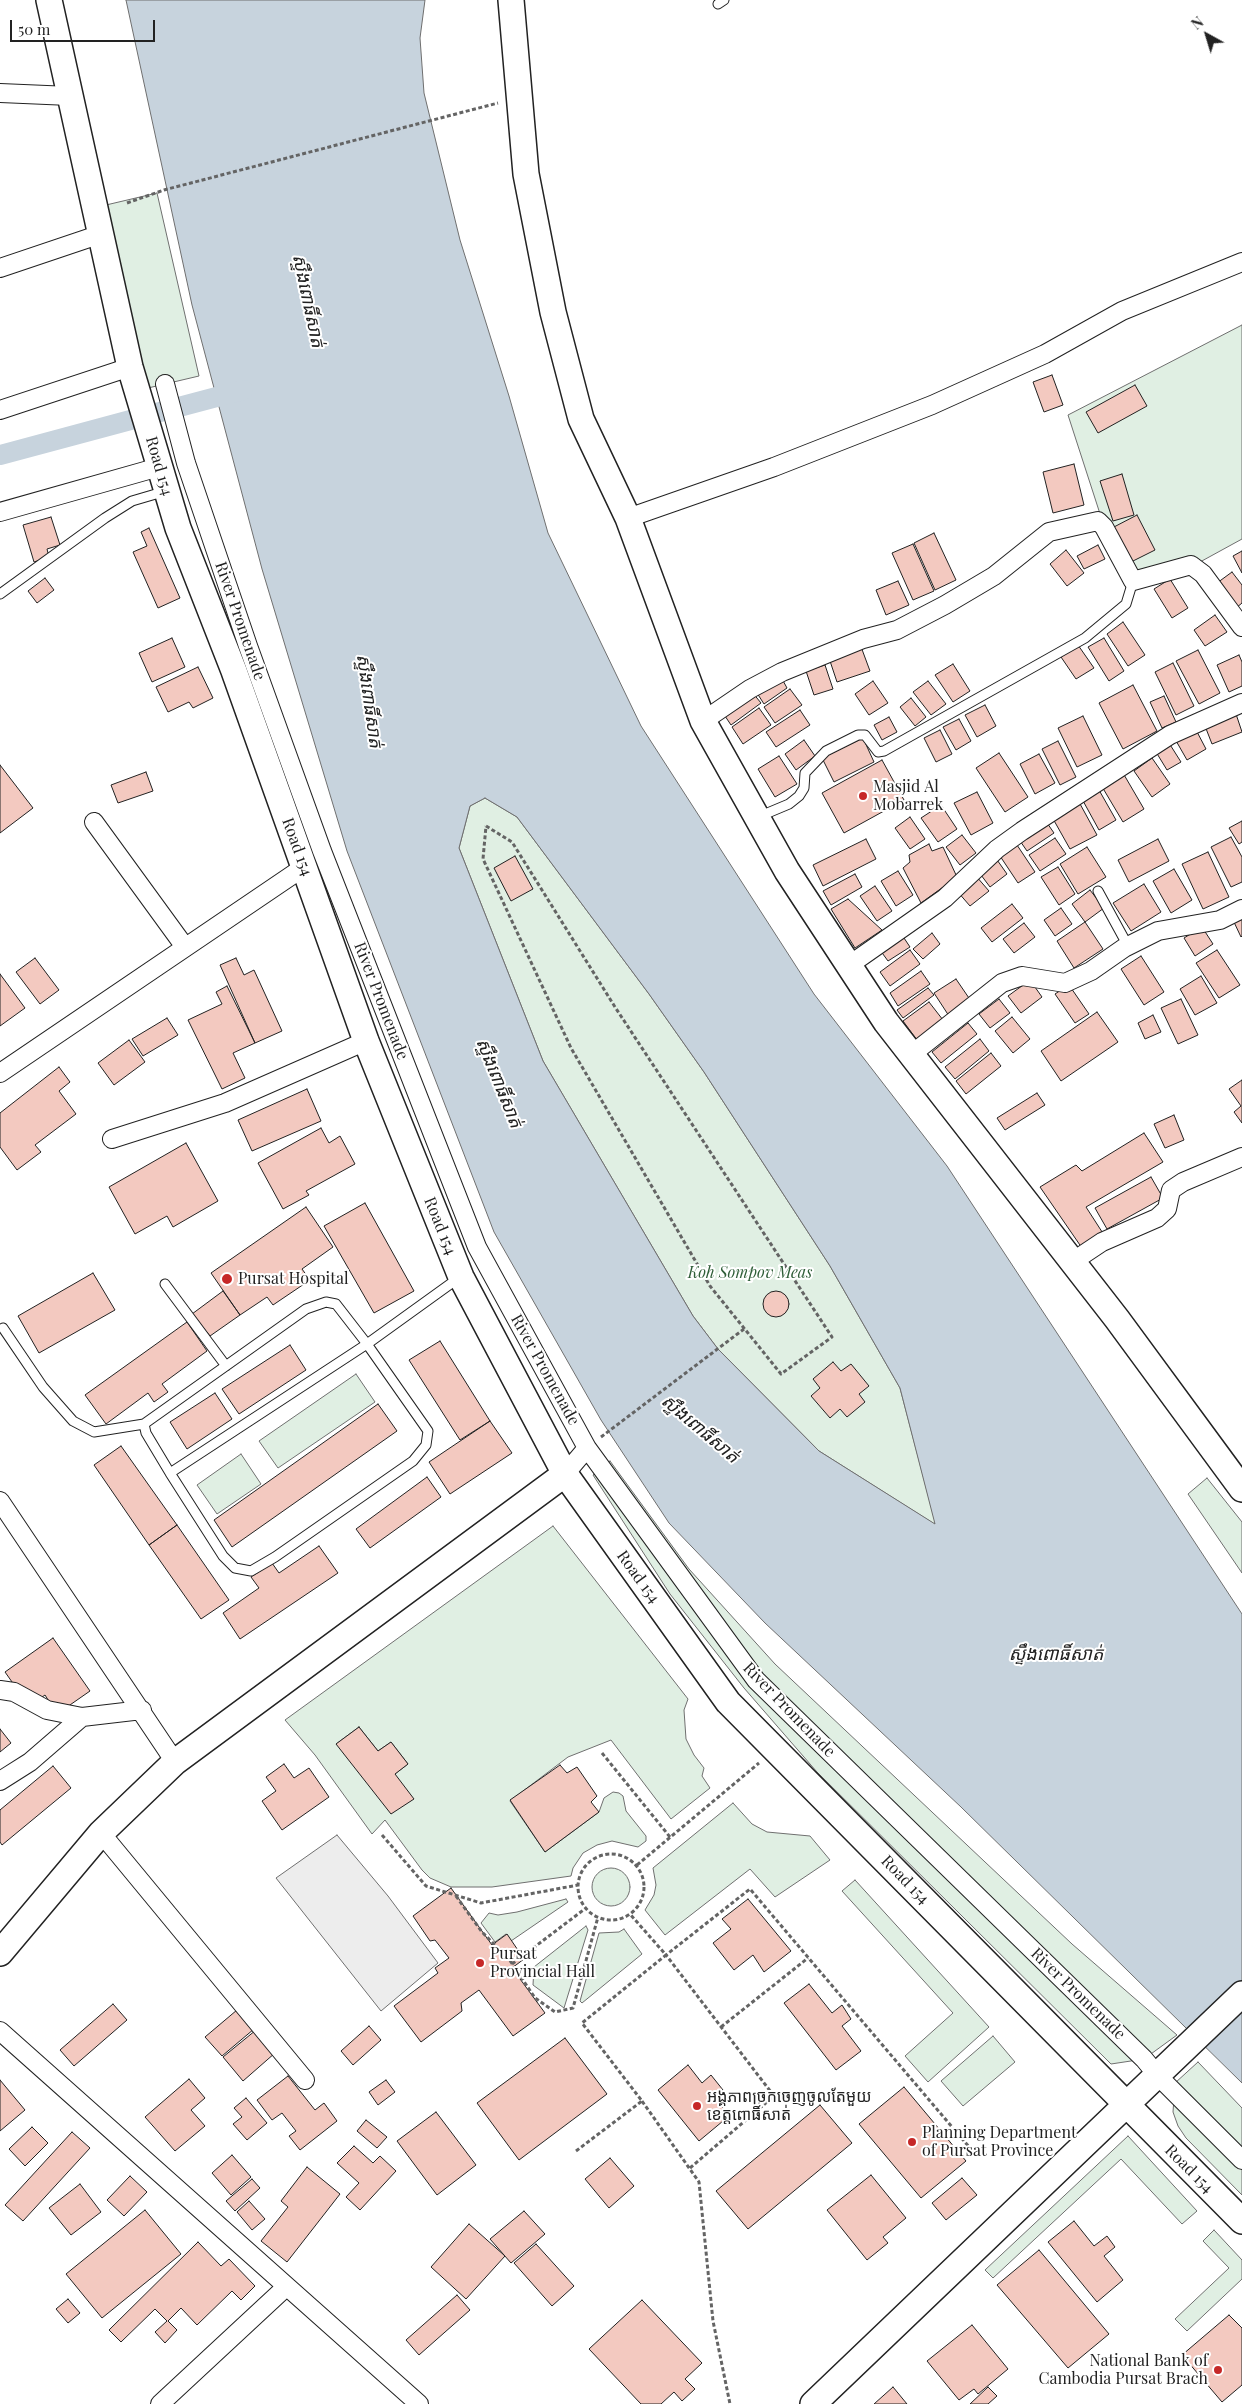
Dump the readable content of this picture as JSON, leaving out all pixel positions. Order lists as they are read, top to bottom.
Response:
{
  "streets": {
    "street": ["Road 154", "River Promenade"]
  },
  "water": ["ស្ទឹងពោធិ៍សាត់"],
  "parks": ["Koh Sompov Meas"],
  "places": [
    "Masjid Al Mobarrek",
    "Pursat Hospital",
    "Pursat Provincial Hall",
    "អង្គភាពច្រកចេញចូលតែមួយ ខេត្តពោធិ៍សាត់",
    "Planning Department of Pursat Province",
    "National Bank of Cambodia Pursat Brach"
  ],
  "scale_bar": "50 m",
  "north": "top left"
}
